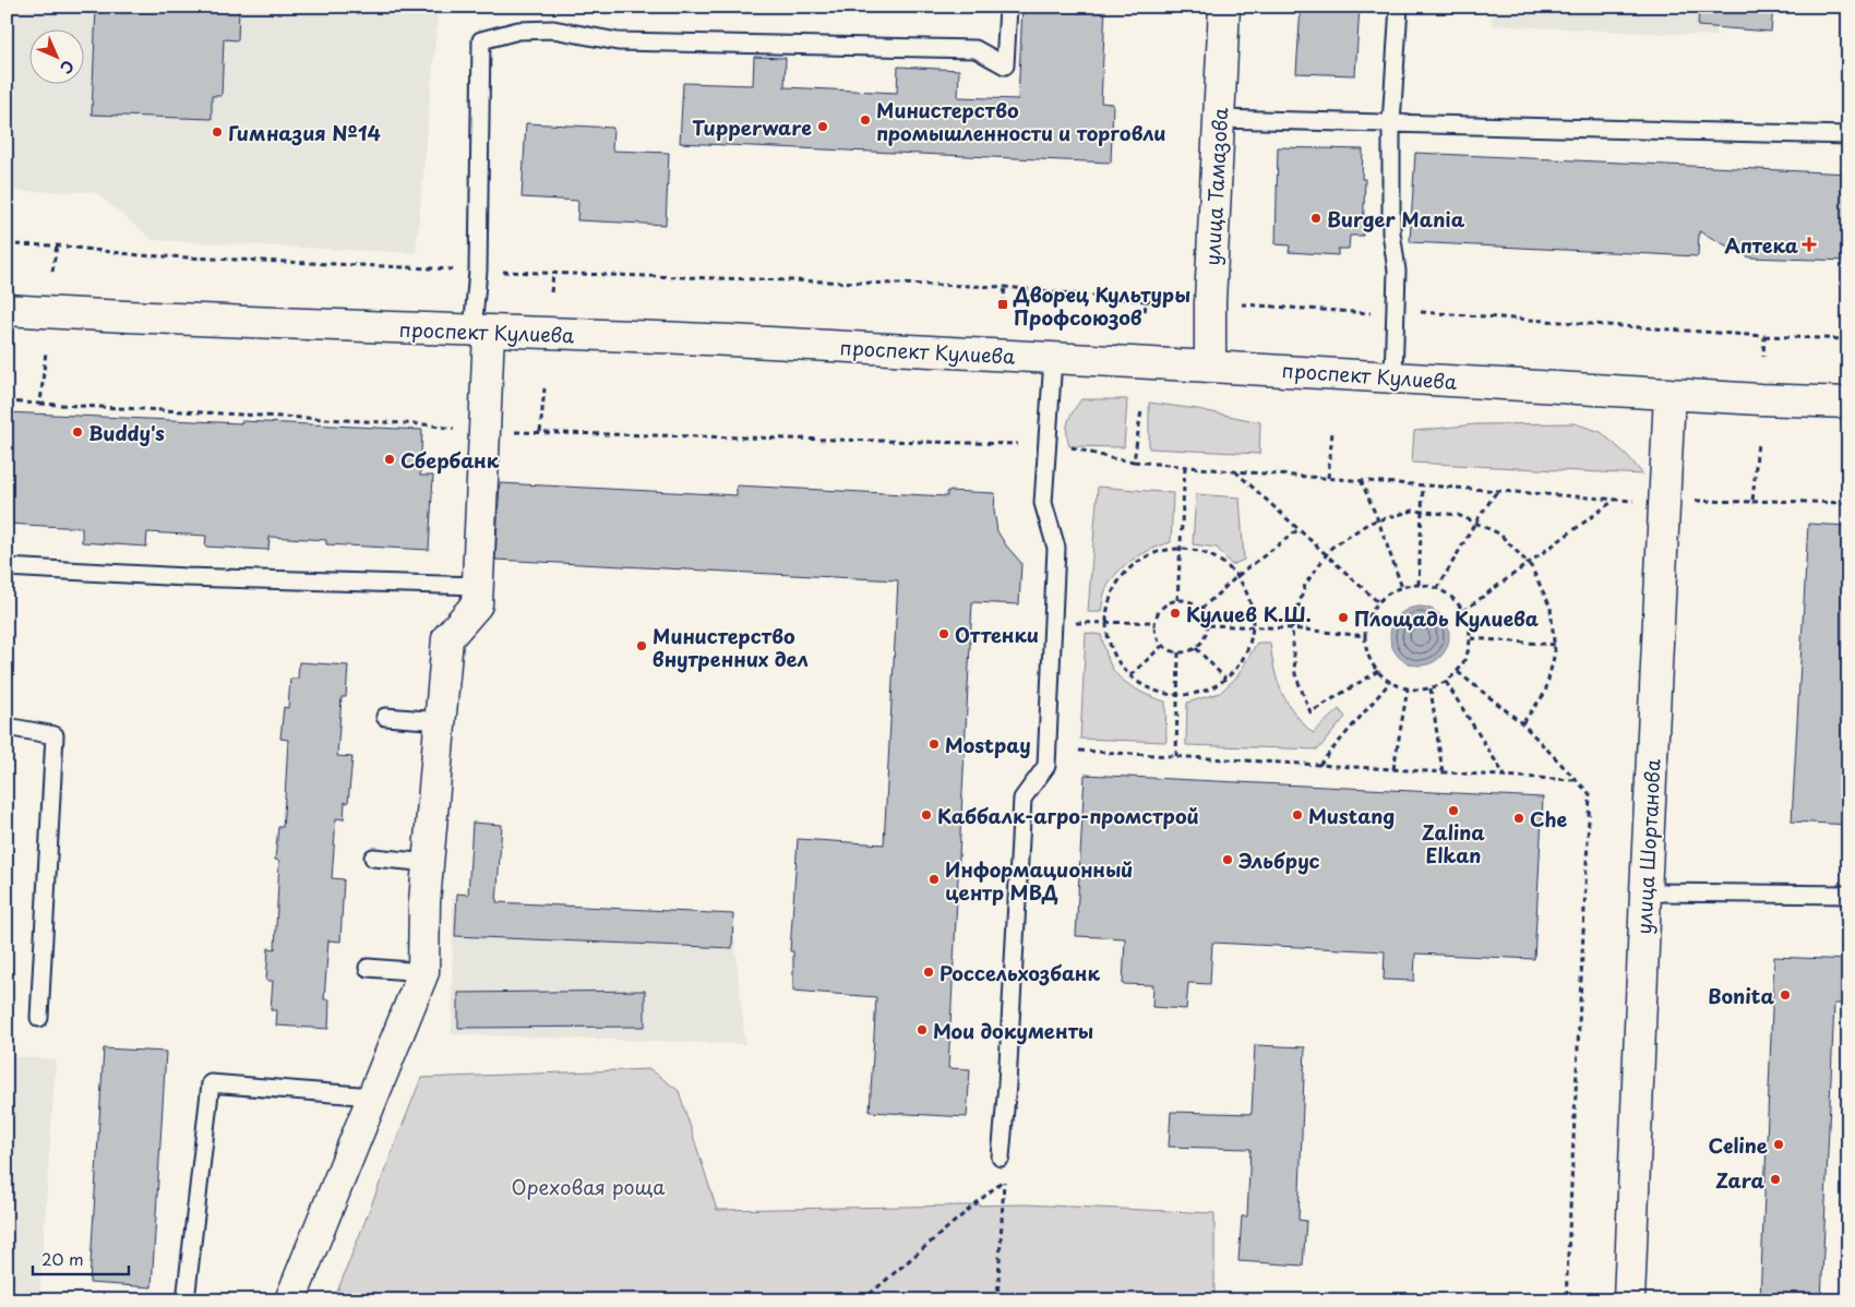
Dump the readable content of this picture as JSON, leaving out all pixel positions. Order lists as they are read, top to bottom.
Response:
{
  "streets": {
    "street": ["улица Тамазова", "проспект Кулиева", "улица Шортанова"]
  },
  "crossings": [
    ["улица Тамазова", "проспект Кулиева"],
    ["проспект Кулиева", "улица Шортанова"]
  ],
  "parks": ["Ореховая роща"],
  "places": {
    "other": [
      "Министерство промышленности и торговли",
      "Tupperware",
      "Гимназия №14",
      "Burger Mania",
      "Buddy's",
      "Сбербанк",
      "Кулиев К.Ш.",
      "Площадь Кулиева",
      "Оттенки",
      "Министерство внутренних дел",
      "Mostpay",
      "Zalina Elkan",
      "Каббалк-агро-промстрой",
      "Mustang",
      "Che",
      "Эльбрус",
      "Информационный центр МВД",
      "Россельхозбанк",
      "Bonita",
      "Мои документы",
      "Celine",
      "Zara"
    ],
    "health": ["Аптека"],
    "transit": ["Дворец Культуры Профсоюзов"]
  },
  "scale_bar": "20 m",
  "north": "bottom right"
}
